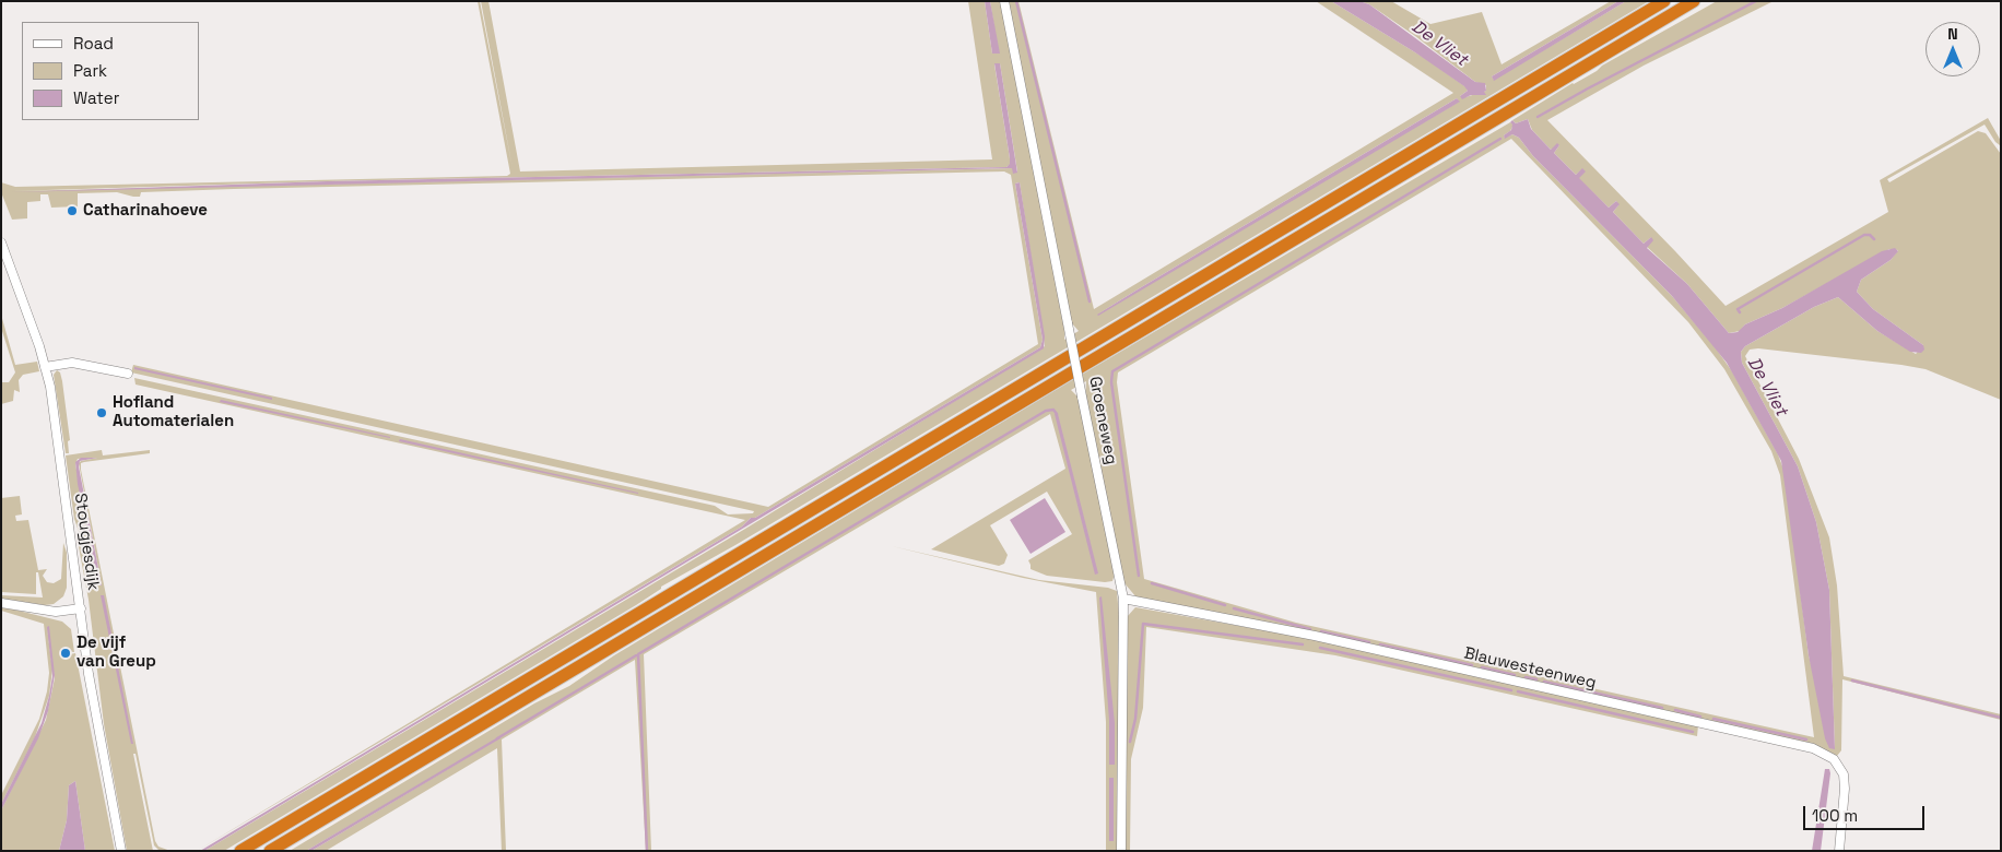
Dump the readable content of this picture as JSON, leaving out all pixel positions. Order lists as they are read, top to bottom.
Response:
{
  "streets": {
    "street": ["Groeneweg", "Stougjesdijk", "Blauwesteenweg"]
  },
  "crossings": [
    ["Groeneweg", "Blauwesteenweg"]
  ],
  "water": ["De Vliet"],
  "places": ["Catharinahoeve", "Hofland Automaterialen", "De vijf van Greup"],
  "legend": ["Road", "Park", "Water"],
  "scale_bar": "100 m",
  "north": "top"
}
